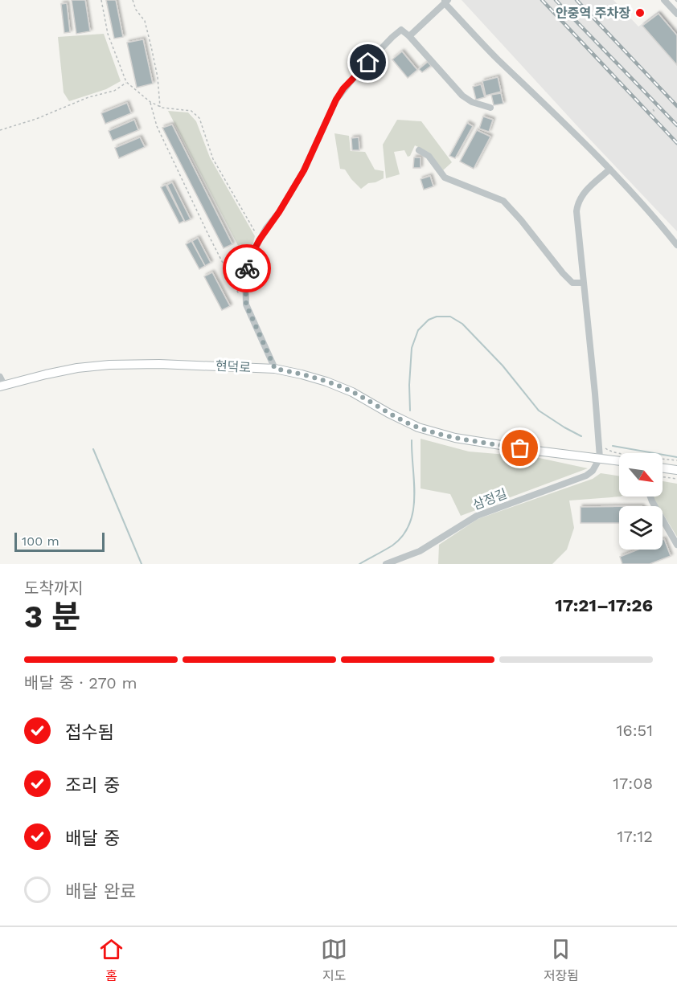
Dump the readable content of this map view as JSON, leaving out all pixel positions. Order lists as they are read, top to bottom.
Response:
{
  "streets": {
    "main road": ["현덕로"],
    "street": ["삼정길"]
  },
  "crossings": [
    ["현덕로", "삼정길"]
  ],
  "places": ["안중역 주차장"],
  "scale_bar": "100 m",
  "north": "bottom right",
  "page": {
    "scale": "100 m",
    "heading": ["3 분", "도착까지", "17:21–17:26"],
    "bar": "배달 중 · 270 m",
    "list": [
      ["접수됨", "16:51"],
      ["조리 중", "17:08"],
      ["배달 중", "17:12"],
      "배달 완료"
    ],
    "tabs": ["홈", "지도", "저장됨"]
  }
}
